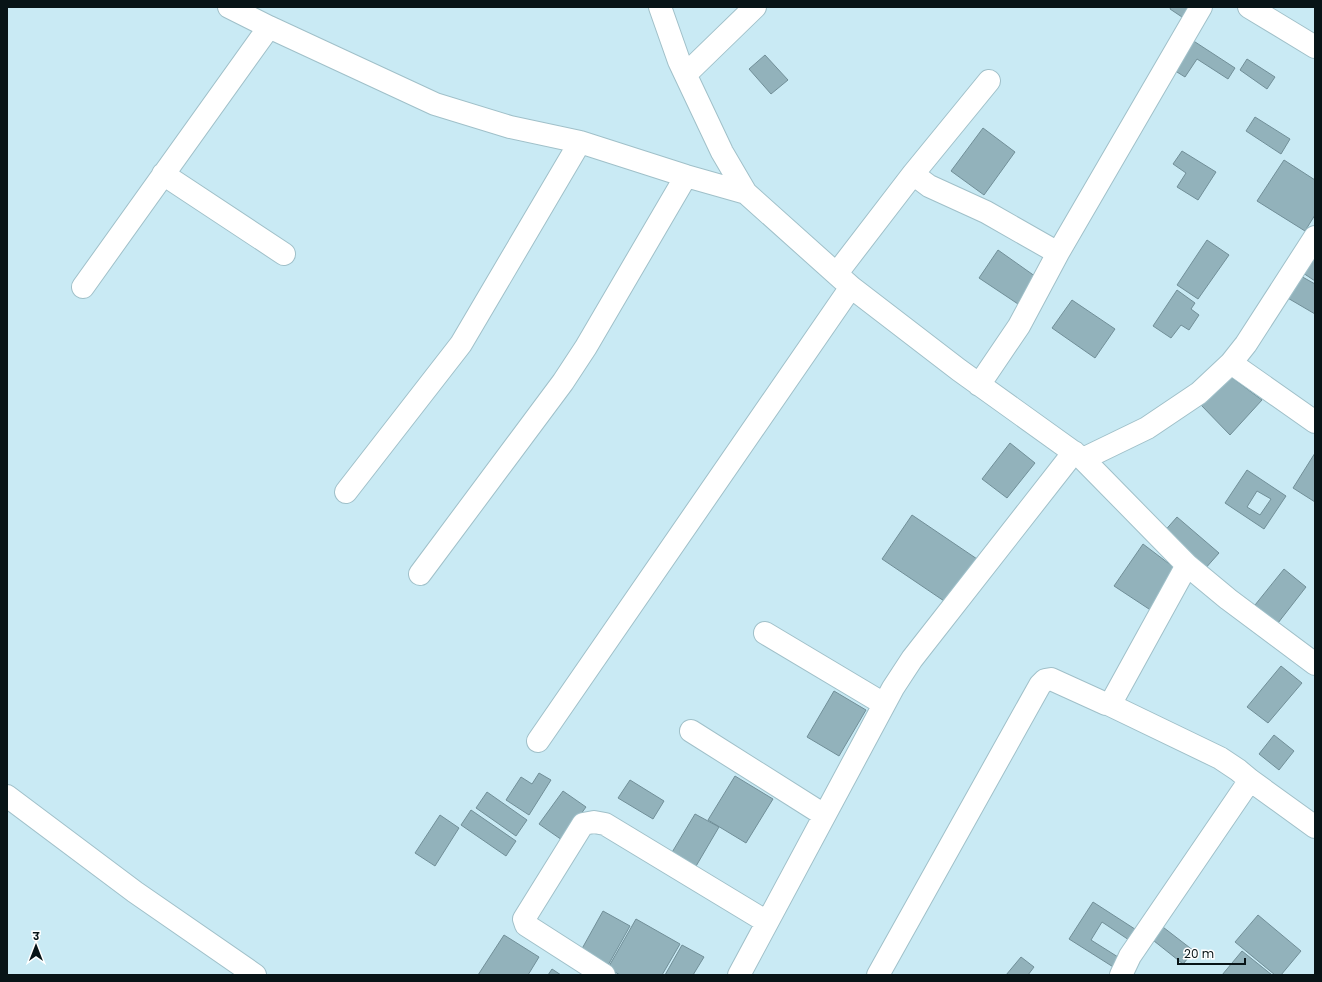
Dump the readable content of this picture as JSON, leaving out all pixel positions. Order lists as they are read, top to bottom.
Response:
{
  "scale_bar": "20 m",
  "north": "top"
}
